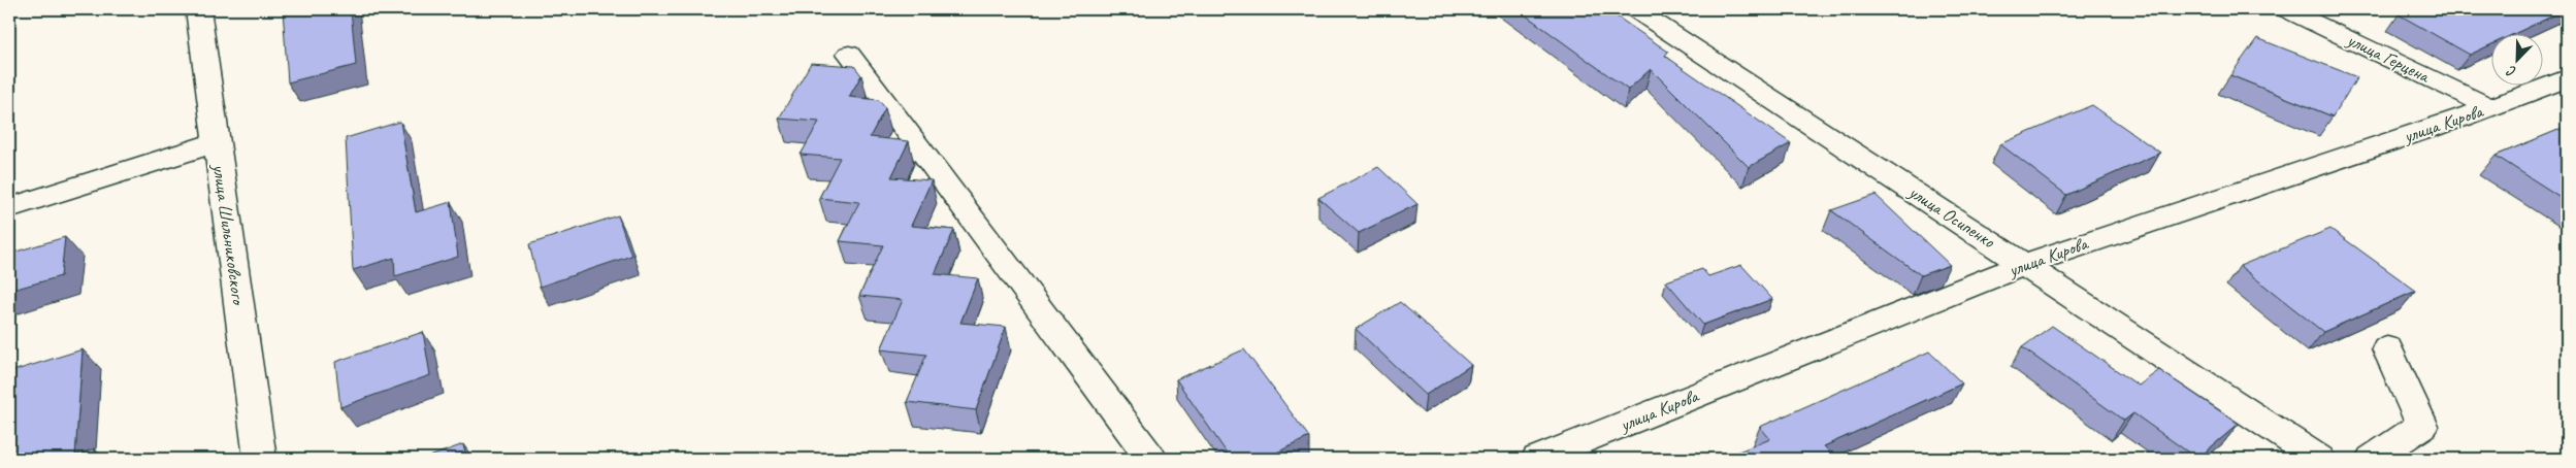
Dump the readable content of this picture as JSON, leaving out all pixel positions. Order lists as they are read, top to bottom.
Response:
{
  "streets": {
    "street": [
      "улица Герцена",
      "улица Кирова",
      "улица Осипенко",
      "улица Шильниковского"
    ]
  },
  "crossings": [
    ["улица Герцена", "улица Кирова"],
    ["улица Кирова", "улица Осипенко"]
  ],
  "north": "bottom left"
}
